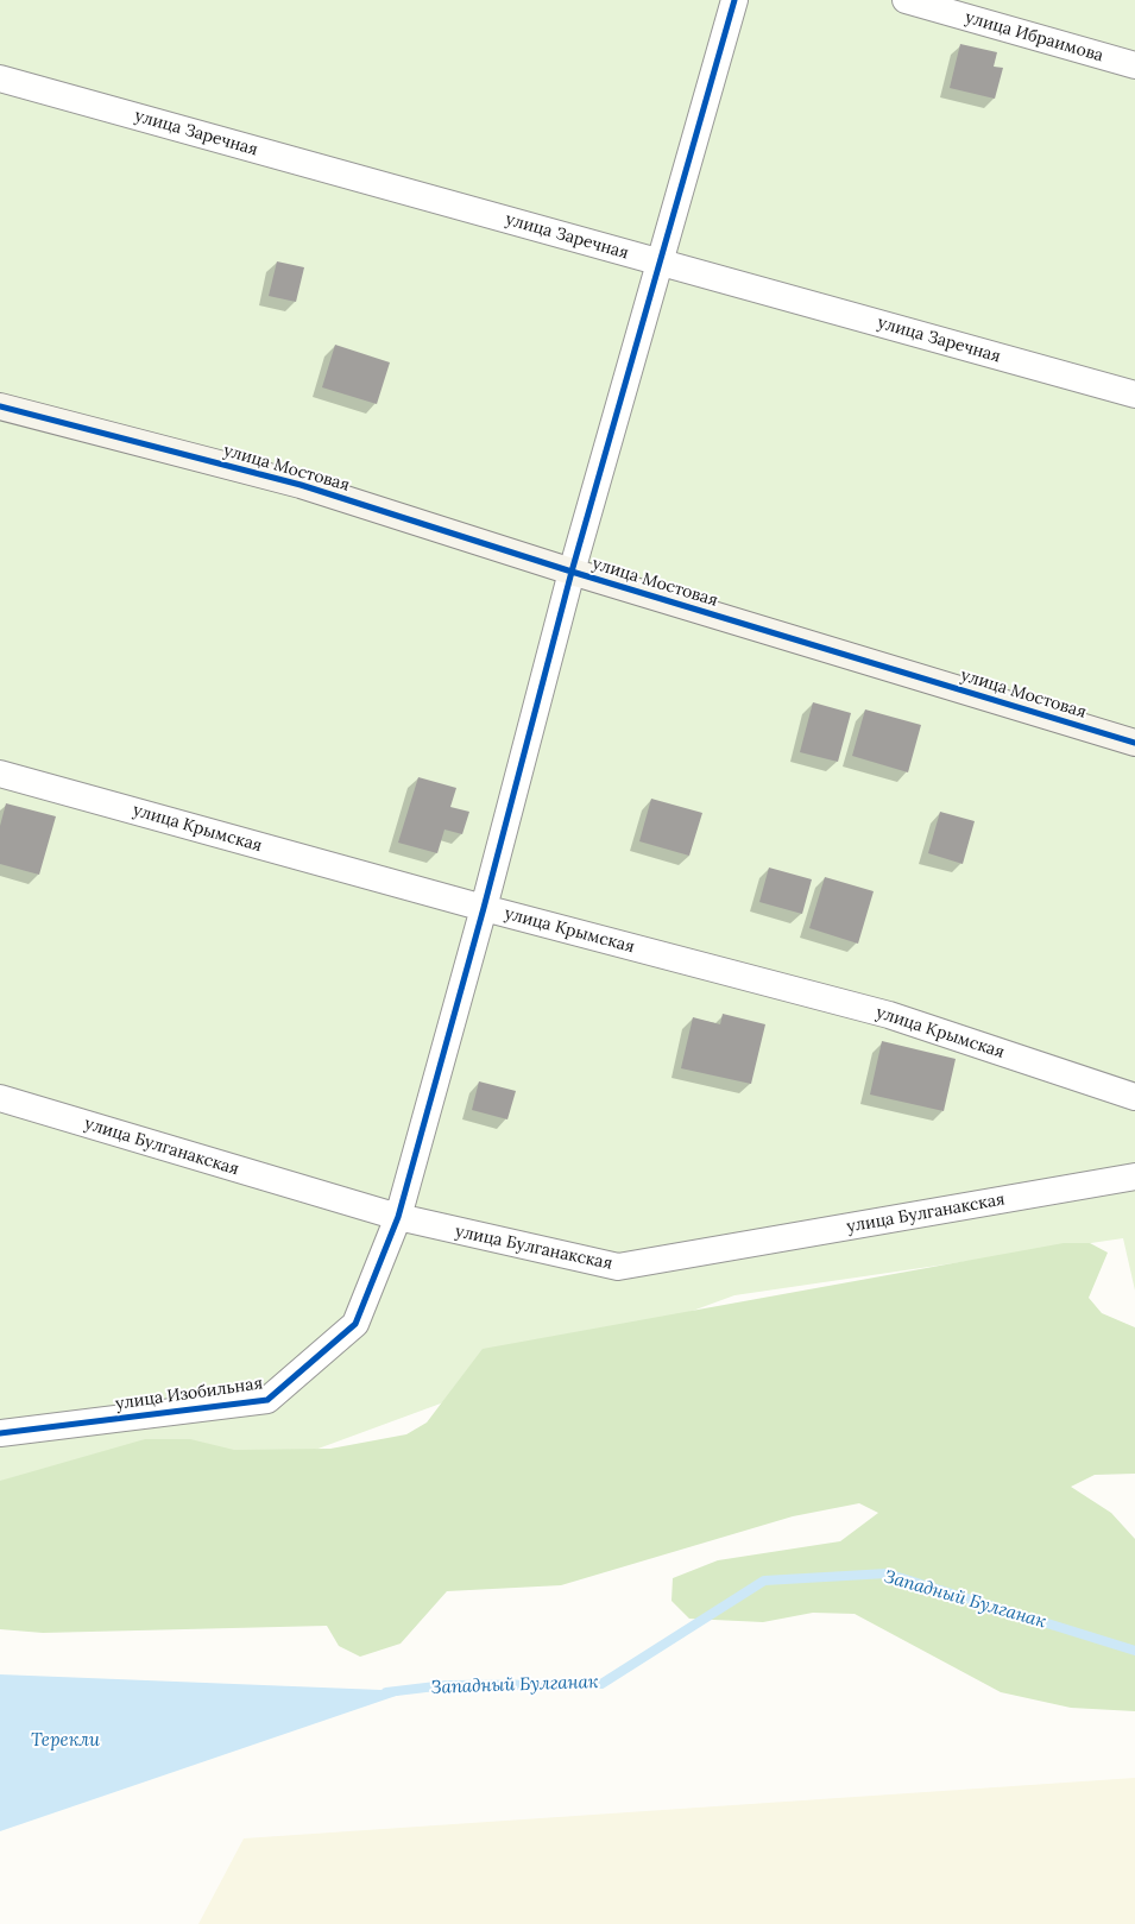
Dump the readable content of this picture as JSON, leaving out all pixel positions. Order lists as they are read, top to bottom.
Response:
{
  "streets": {
    "street": [
      "улица Ибраимова",
      "улица Заречная",
      "улица Мостовая",
      "улица Крымская",
      "улица Булганакская",
      "улица Изобильная"
    ]
  },
  "crossings": [
    ["улица Заречная", "улица Изобильная"],
    ["улица Мостовая", "улица Изобильная"],
    ["улица Крымская", "улица Изобильная"],
    ["улица Булганакская", "улица Изобильная"]
  ],
  "water": ["Западный Булганак", "Терекли"]
}
